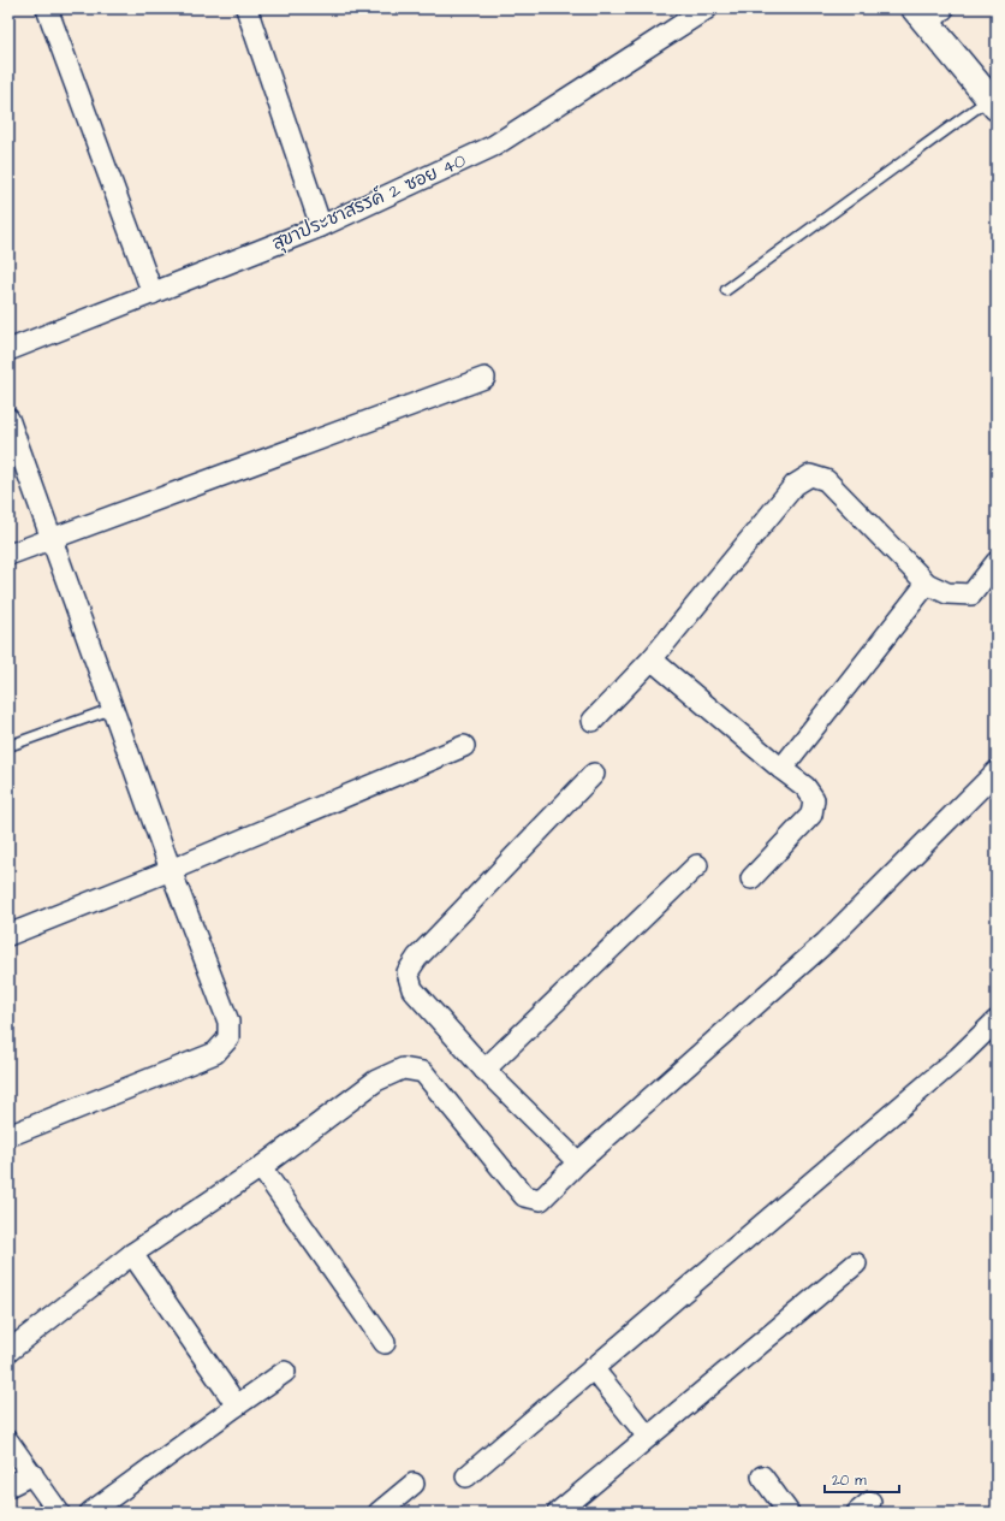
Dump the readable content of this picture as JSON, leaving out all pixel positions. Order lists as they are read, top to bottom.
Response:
{
  "streets": {
    "street": ["สุขาประชาสรรค์ 2 ซอย 40"]
  },
  "scale_bar": "20 m"
}
